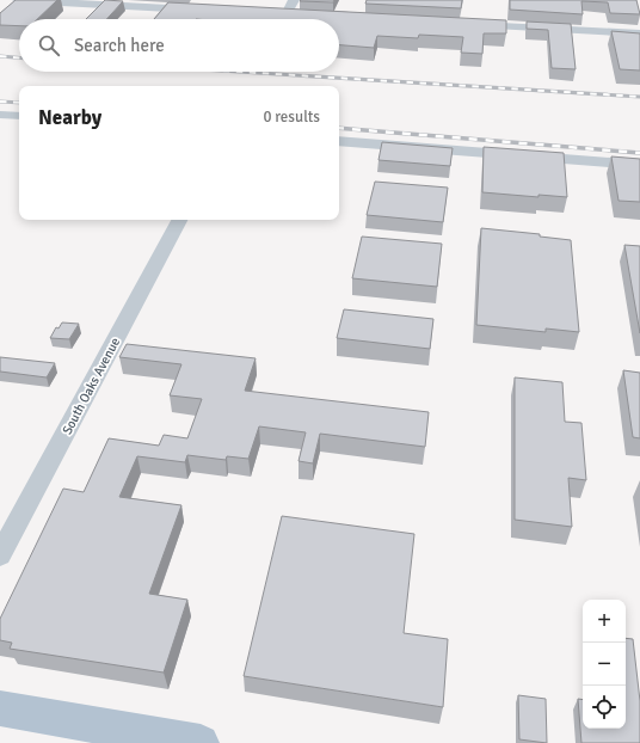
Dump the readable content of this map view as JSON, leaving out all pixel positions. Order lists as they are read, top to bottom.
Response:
{
  "streets": {
    "street": ["South Oaks Avenue"]
  },
  "page": {
    "search": "Search here",
    "heading": ["Nearby", "0 results"],
    "map_buttons": ["+", "−"]
  }
}
